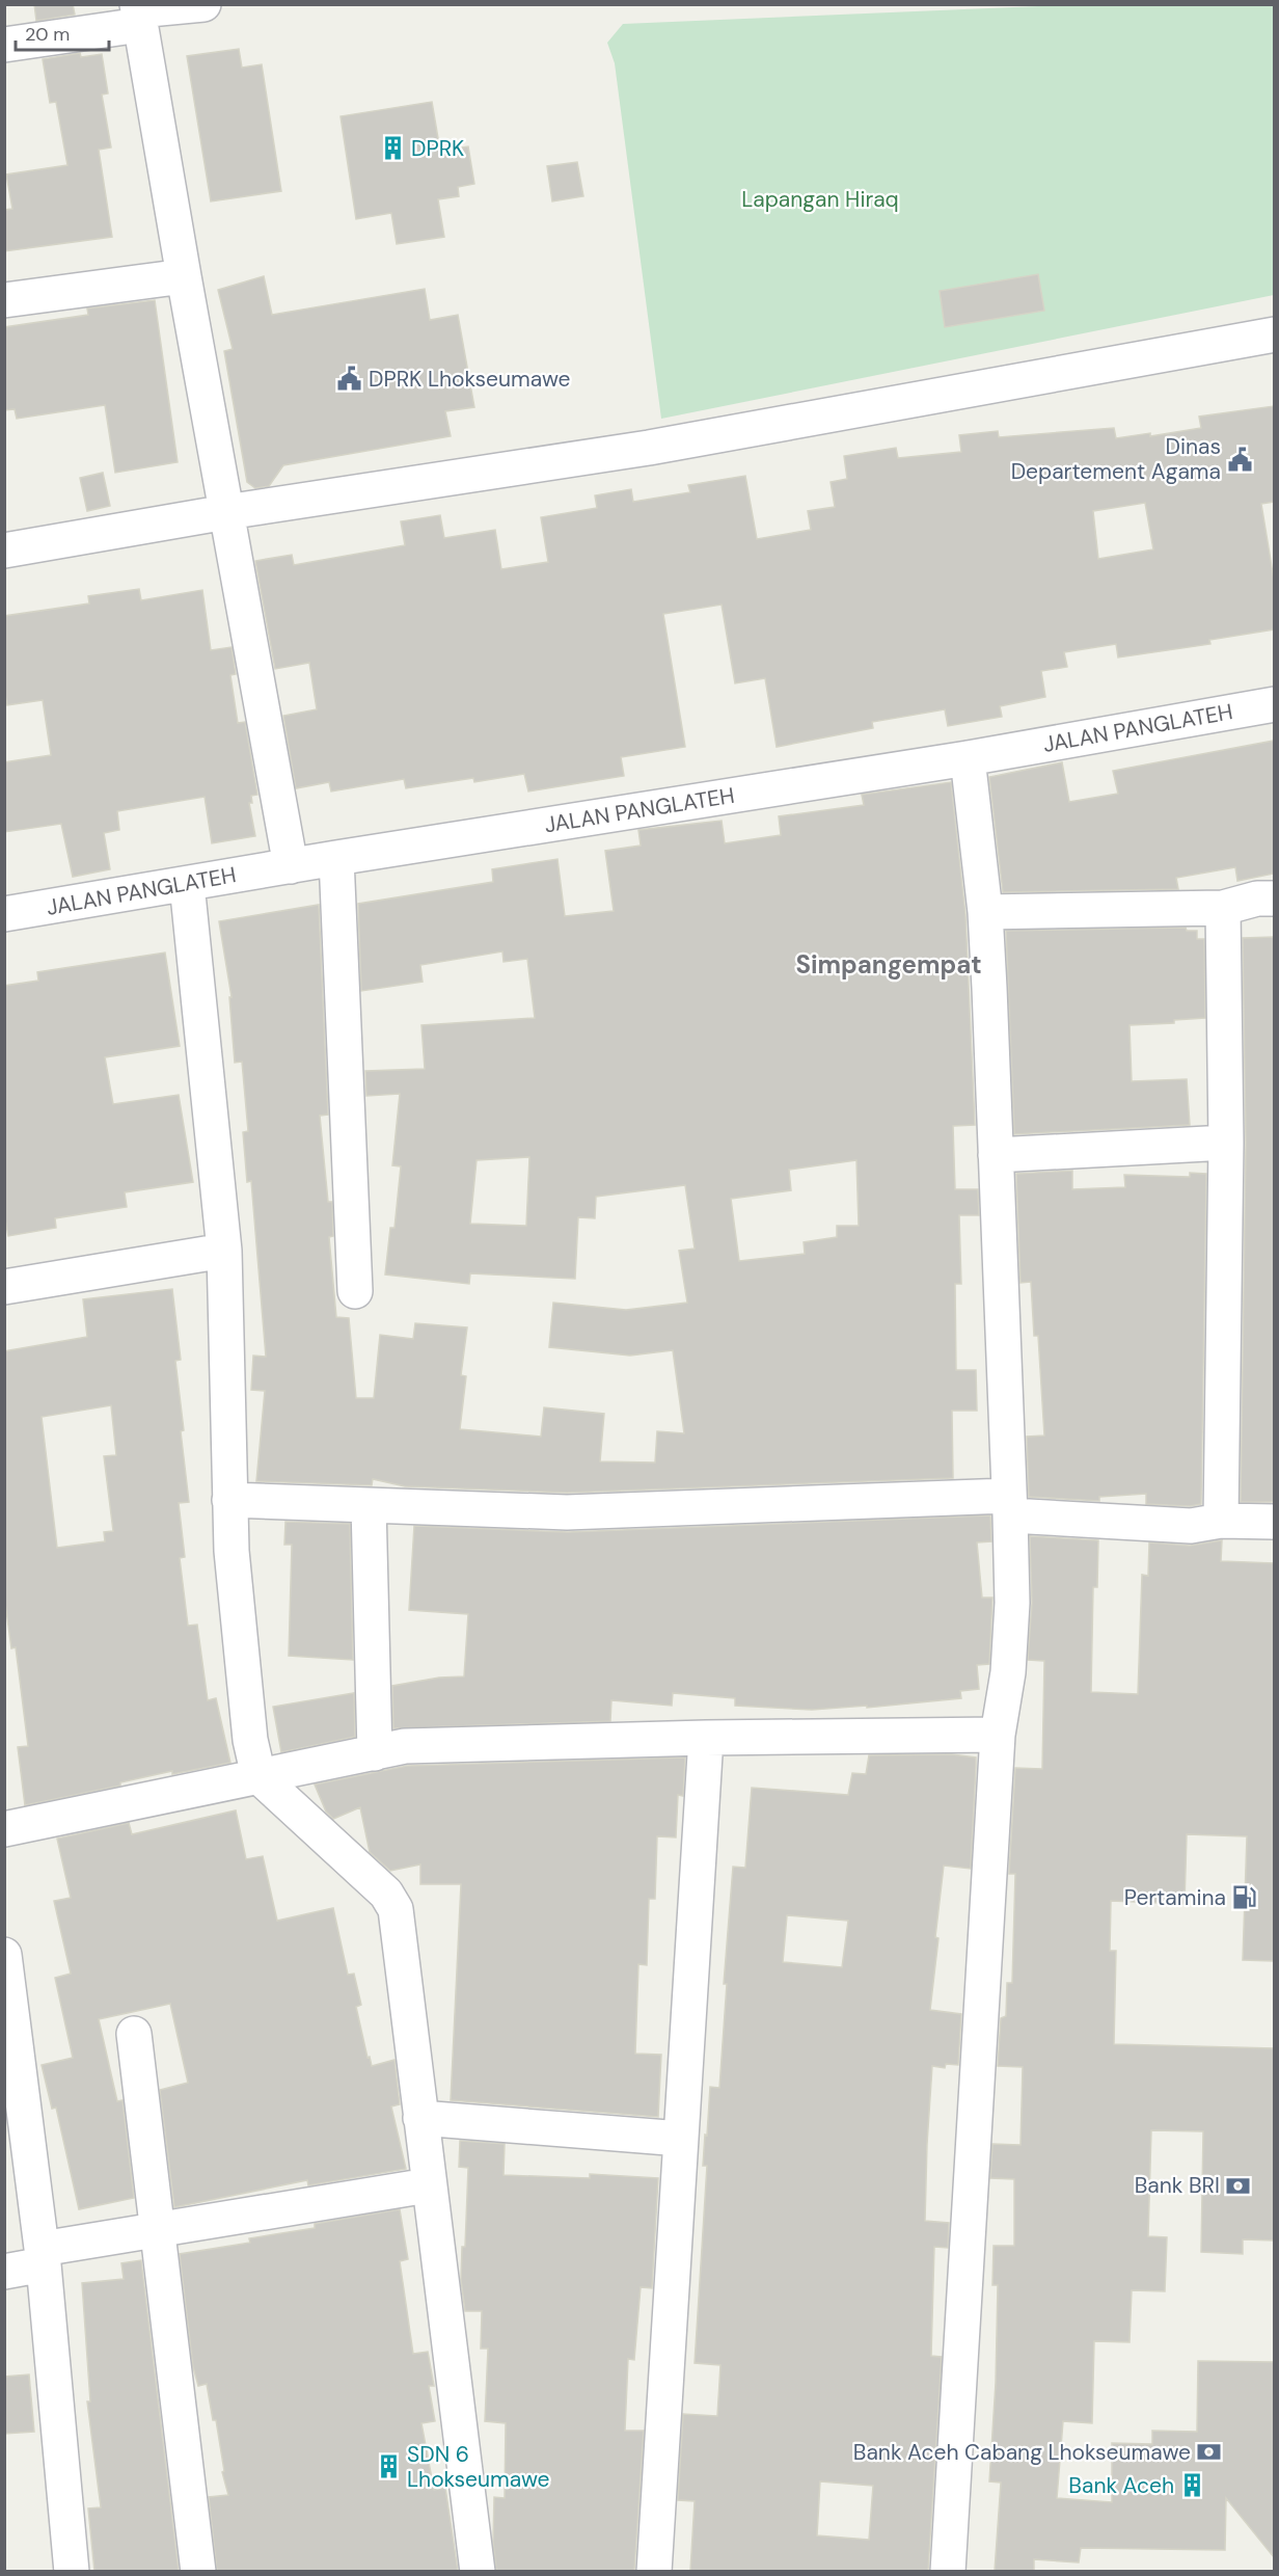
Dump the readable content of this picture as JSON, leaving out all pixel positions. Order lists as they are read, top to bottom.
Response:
{
  "streets": {
    "street": ["JALAN PANGLATEH"]
  },
  "districts": ["Simpangempat"],
  "parks": ["Lapangan Hiraq"],
  "places": {
    "building": ["DPRK", "SDN 6 Lhokseumawe", "Bank Aceh"],
    "public building": ["DPRK Lhokseumawe", "Dinas Departement Agama"],
    "fuel station": ["Pertamina"],
    "bank": ["Bank BRI", "Bank Aceh Cabang Lhokseumawe"]
  },
  "scale_bar": "20 m"
}
